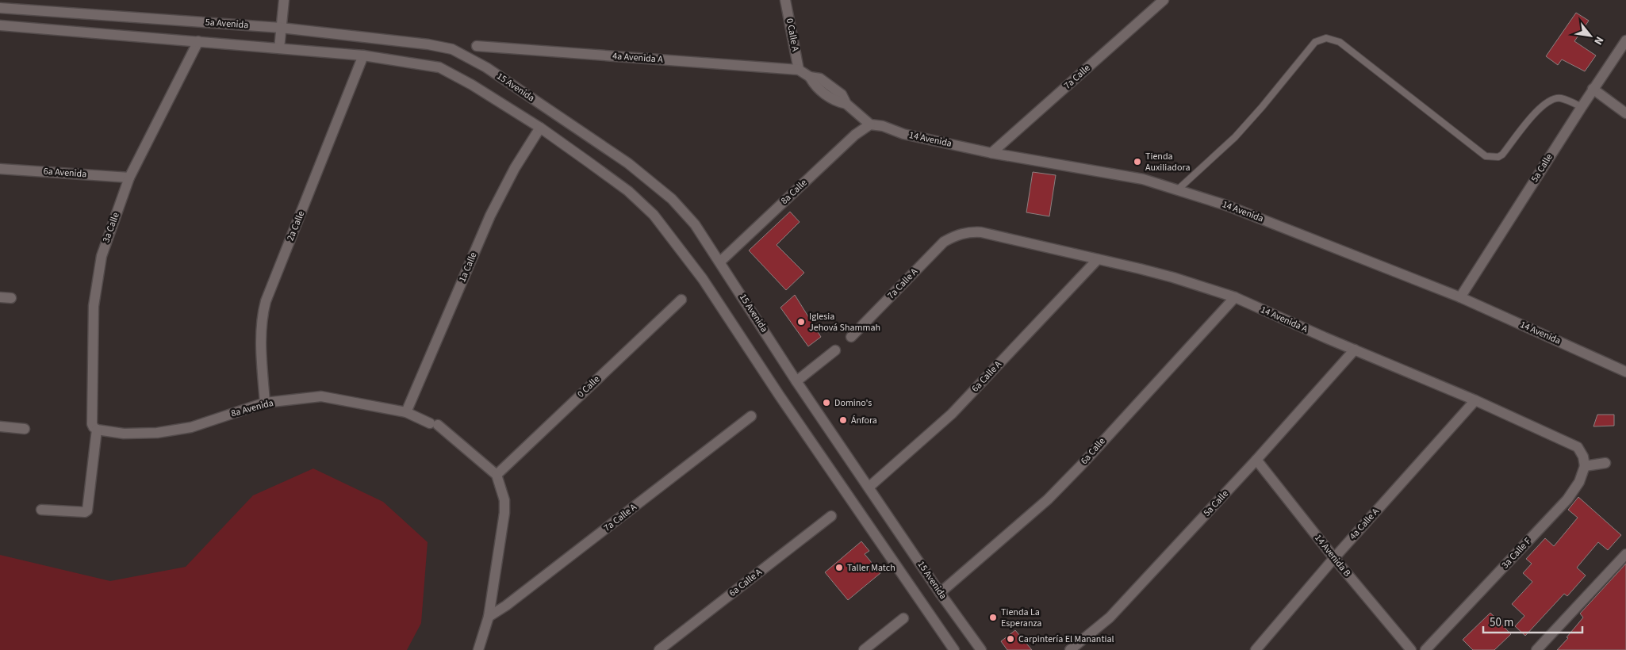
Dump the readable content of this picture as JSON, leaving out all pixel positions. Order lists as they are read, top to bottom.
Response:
{
  "streets": {
    "street": [
      "5a Avenida",
      "0 Calle A",
      "4a Avenida A",
      "7a Calle",
      "15 Avenida",
      "14 Avenida",
      "5a Calle",
      "6a Avenida",
      "8a Calle",
      "2a Calle",
      "3a Calle",
      "1a Calle",
      "7a Calle A",
      "14 Avenida A",
      "6a Calle A",
      "0 Calle",
      "8a Avenida",
      "6a Calle",
      "4a Calle A",
      "3a Calle F",
      "14 Avenida B"
    ]
  },
  "crossings": [
    ["5a Avenida", "15 Avenida"],
    ["5a Avenida", "2a Calle"],
    ["5a Avenida", "3a Calle"],
    ["0 Calle A", "4a Avenida A"],
    ["0 Calle A", "14 Avenida"],
    ["4a Avenida A", "14 Avenida"],
    ["7a Calle", "14 Avenida"],
    ["15 Avenida", "8a Calle"],
    ["15 Avenida", "1a Calle"],
    ["15 Avenida", "6a Calle A"],
    ["15 Avenida", "6a Calle"],
    ["14 Avenida", "5a Calle"],
    ["14 Avenida", "8a Calle"],
    ["5a Calle", "14 Avenida A"],
    ["5a Calle", "14 Avenida B"],
    ["6a Avenida", "3a Calle"],
    ["2a Calle", "8a Avenida"],
    ["3a Calle", "8a Avenida"],
    ["1a Calle", "8a Avenida"],
    ["7a Calle A", "14 Avenida A"],
    ["14 Avenida A", "6a Calle A"],
    ["14 Avenida A", "6a Calle"],
    ["14 Avenida A", "4a Calle A"],
    ["14 Avenida A", "3a Calle F"],
    ["0 Calle", "8a Avenida"],
    ["4a Calle A", "14 Avenida B"]
  ],
  "places": [
    "Tienda Auxiliadora",
    "Iglesia Jehová Shammah",
    "Domino's",
    "Ánfora",
    "Taller Match",
    "Tienda La Esperanza",
    "Carpintería El Manantial"
  ],
  "scale_bar": "50 m",
  "north": "bottom right"
}
